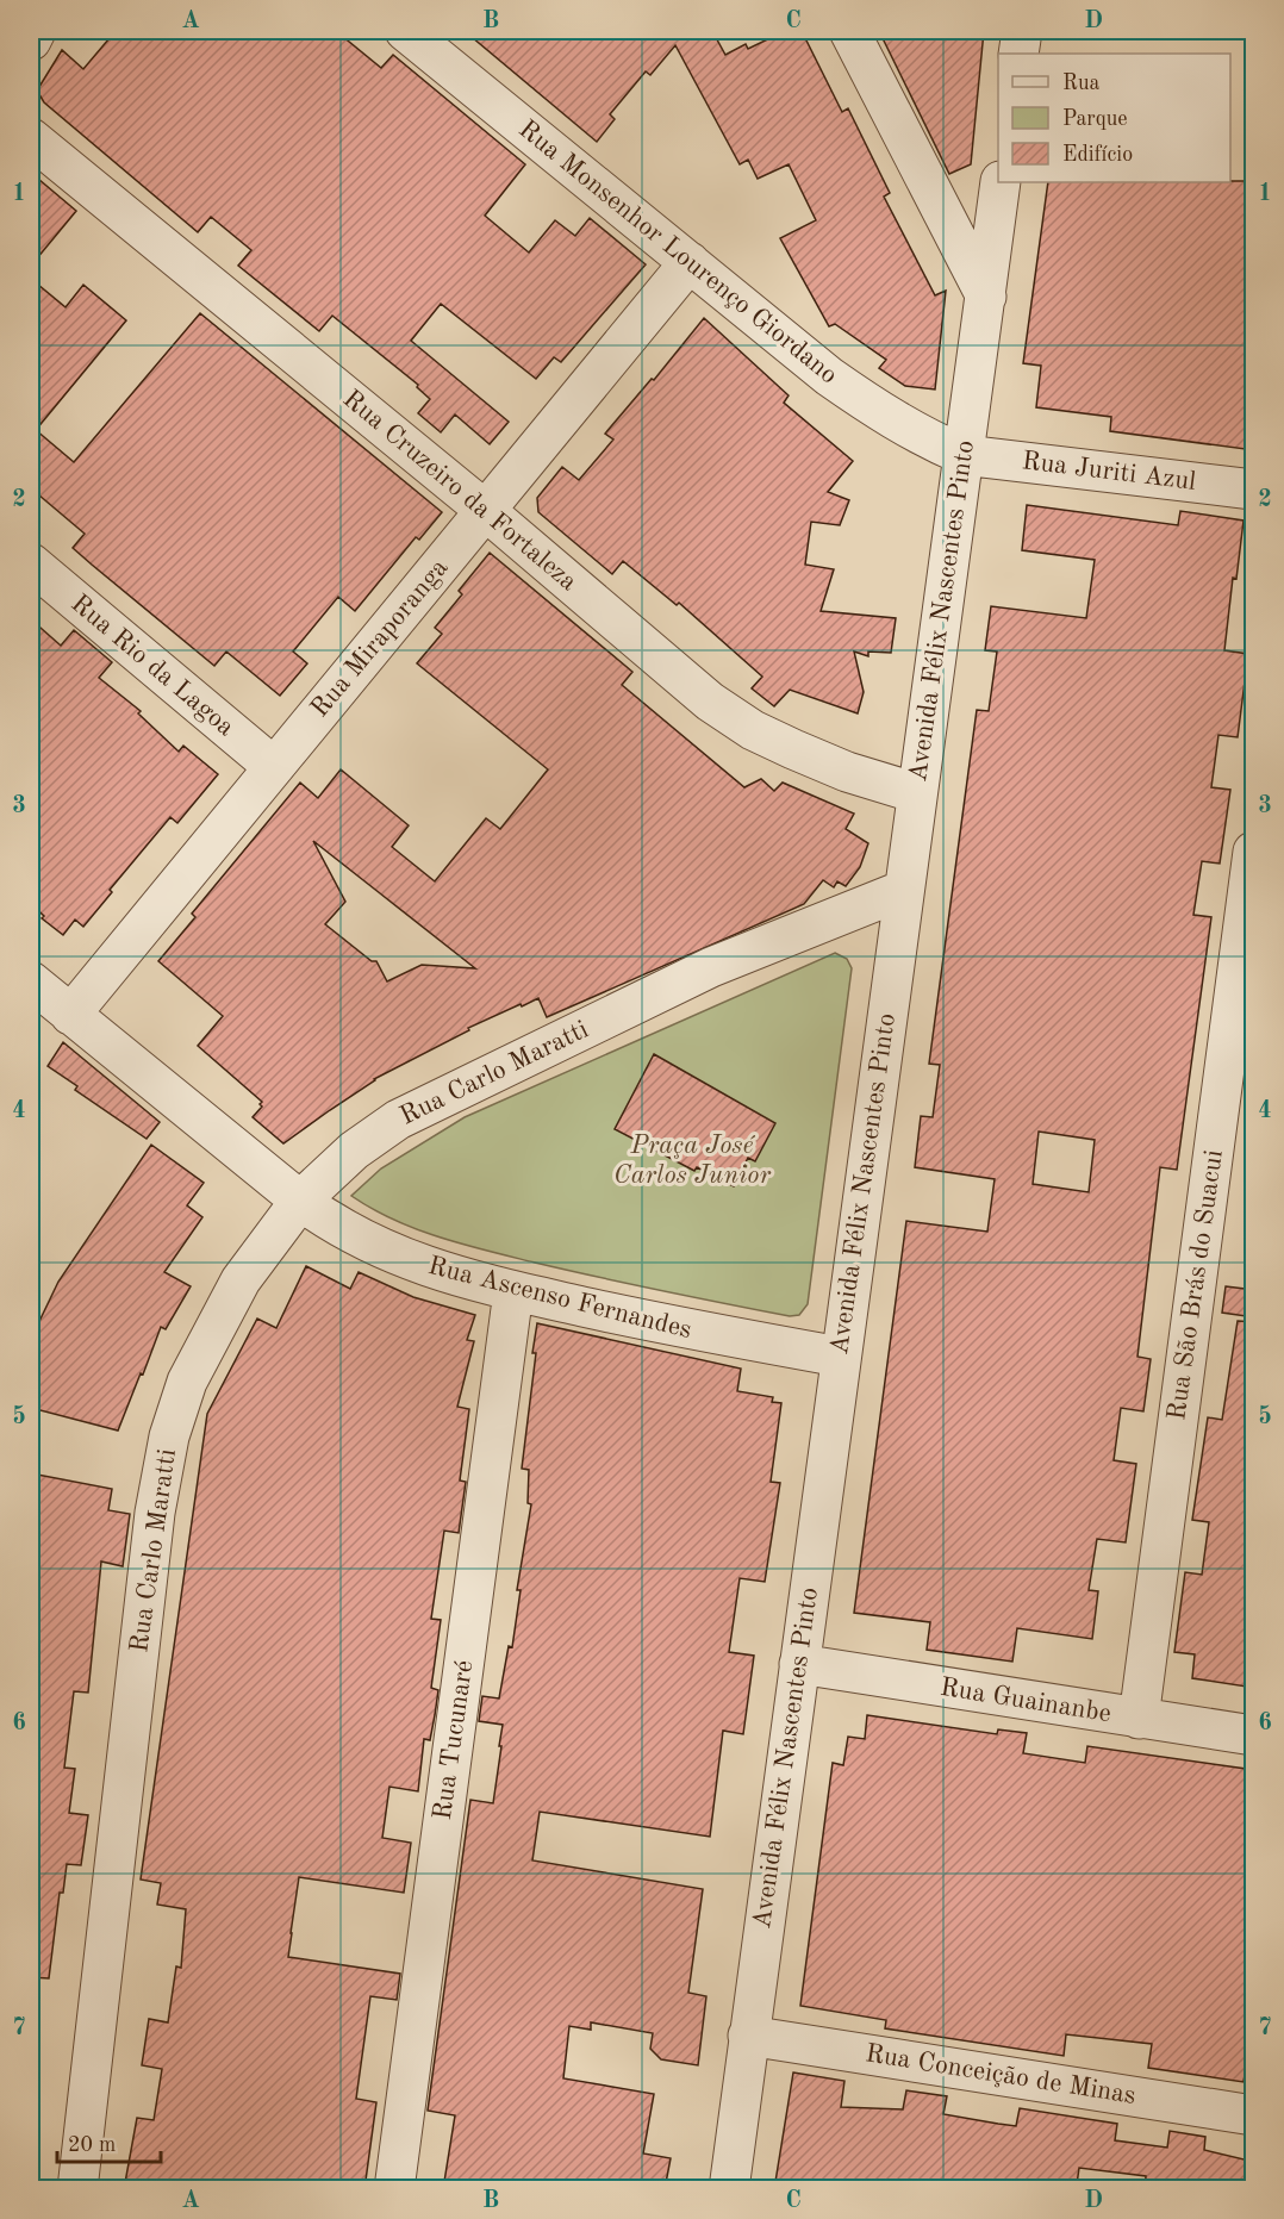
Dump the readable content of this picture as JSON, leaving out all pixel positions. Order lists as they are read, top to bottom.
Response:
{
  "streets": {
    "street": [
      "Rua Monsenhor Lourenço Giordano",
      "Rua Juriti Azul",
      "Rua Cruzeiro da Fortaleza",
      "Avenida Félix Nascentes Pinto",
      "Rua Miraporanga",
      "Rua Rio da Lagoa",
      "Rua Carlo Maratti",
      "Rua São Brás do Suacui",
      "Rua Ascenso Fernandes",
      "Rua Guainanbe",
      "Rua Tucunaré",
      "Rua Conceição de Minas"
    ]
  },
  "crossings": [
    ["Rua Monsenhor Lourenço Giordano", "Rua Juriti Azul"],
    ["Rua Monsenhor Lourenço Giordano", "Avenida Félix Nascentes Pinto"],
    ["Rua Monsenhor Lourenço Giordano", "Rua Miraporanga"],
    ["Rua Juriti Azul", "Avenida Félix Nascentes Pinto"],
    ["Rua Cruzeiro da Fortaleza", "Avenida Félix Nascentes Pinto"],
    ["Rua Cruzeiro da Fortaleza", "Rua Miraporanga"],
    ["Avenida Félix Nascentes Pinto", "Rua Carlo Maratti"],
    ["Avenida Félix Nascentes Pinto", "Rua Ascenso Fernandes"],
    ["Avenida Félix Nascentes Pinto", "Rua Guainanbe"],
    ["Avenida Félix Nascentes Pinto", "Rua Conceição de Minas"],
    ["Rua Miraporanga", "Rua Rio da Lagoa"],
    ["Rua Miraporanga", "Rua Ascenso Fernandes"],
    ["Rua Carlo Maratti", "Rua Ascenso Fernandes"],
    ["Rua São Brás do Suacui", "Rua Guainanbe"],
    ["Rua Ascenso Fernandes", "Rua Tucunaré"]
  ],
  "parks": ["Praça José Carlos Junior"],
  "legend": ["Rua", "Parque", "Edifício"],
  "scale_bar": "20 m",
  "grid": {
    "columns": [
      "A",
      "B",
      "C",
      "D"
    ],
    "rows": [
      "1",
      "2",
      "3",
      "4",
      "5",
      "6",
      "7"
    ]
  }
}
